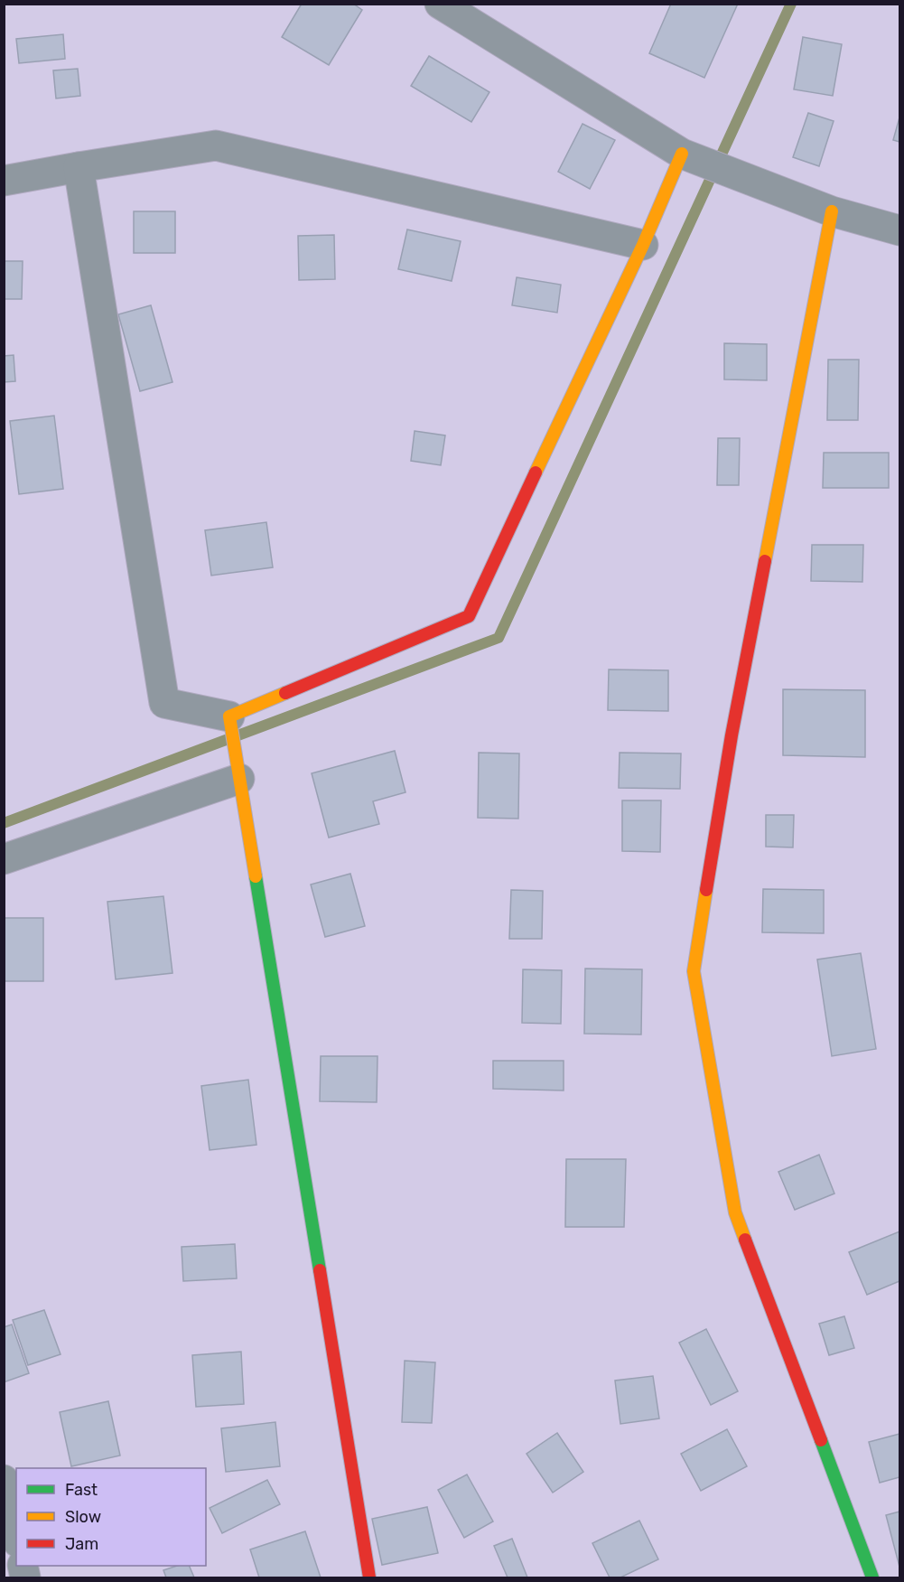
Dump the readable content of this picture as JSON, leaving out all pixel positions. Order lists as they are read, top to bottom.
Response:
{
  "legend": ["Fast", "Slow", "Jam"]
}
